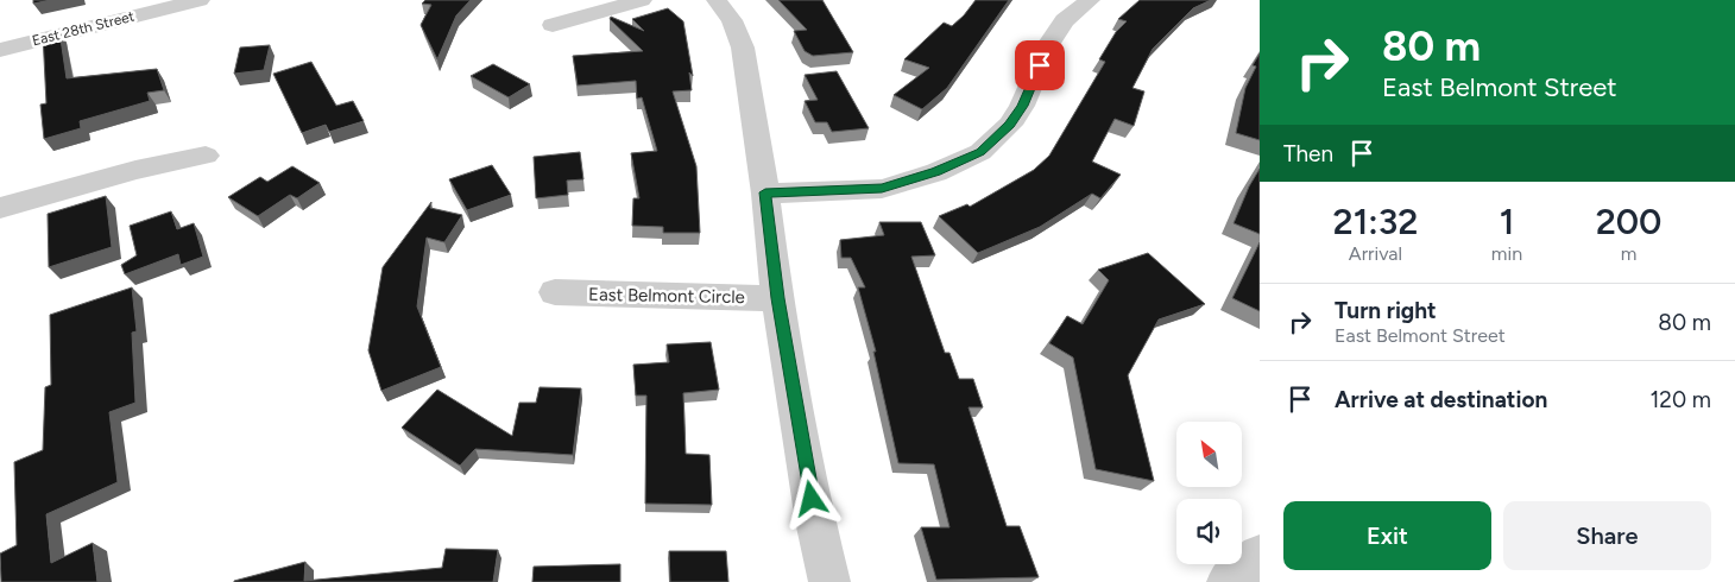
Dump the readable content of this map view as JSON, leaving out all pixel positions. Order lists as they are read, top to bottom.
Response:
{
  "streets": {
    "street": ["East 28th Street", "East Belmont Circle"]
  },
  "north": "top left",
  "page": {
    "turn": ["80 m", "East Belmont Street"],
    "then": "Then",
    "eta": [
      "21:32",
      "Arrival",
      "1",
      "min",
      "200",
      "m"
    ],
    "list": [
      {
        "name": "Turn right",
        "note": "East Belmont Street",
        "value": "80 m"
      },
      {
        "name": "Arrive at destination",
        "value": "120 m"
      }
    ],
    "buttons": ["Exit", "Share"]
  }
}
